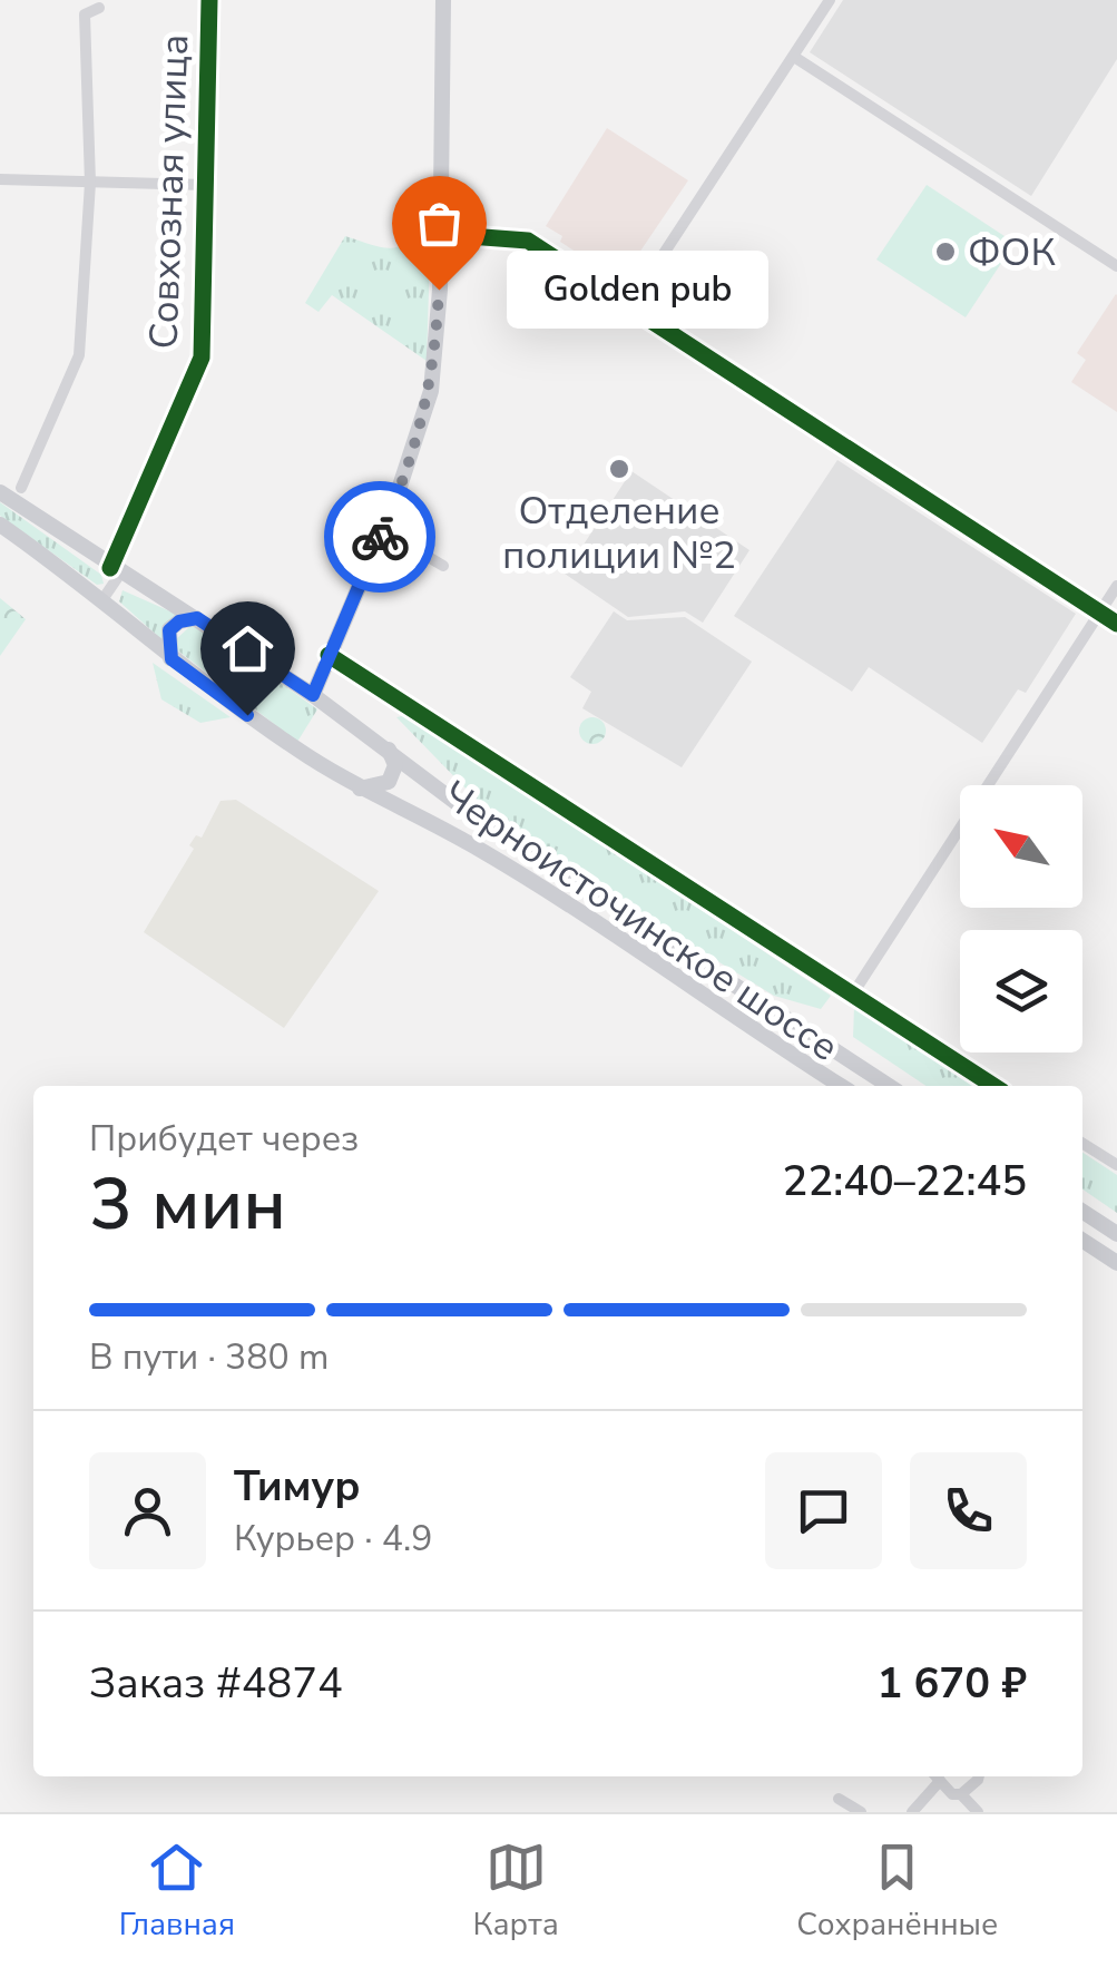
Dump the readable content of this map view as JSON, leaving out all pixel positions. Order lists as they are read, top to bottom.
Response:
{
  "streets": {
    "main road": ["Черноисточинское шоссе"],
    "street": ["Совхозная улица"]
  },
  "crossings": [
    ["Совхозная улица", "Черноисточинское шоссе"]
  ],
  "places": ["ФОК", "Golden pub", "Отделение полиции №2"],
  "north": "top left",
  "page": {
    "bubble": "Golden pub",
    "heading": ["3 мин", "Прибудет через", "22:40–22:45"],
    "panel": [
      "Тимур",
      "Курьер · 4.9",
      "Заказ #4874",
      "1 670 ₽"
    ],
    "bar": "В пути · 380 m",
    "tabs": ["Главная", "Карта", "Сохранённые"]
  }
}
